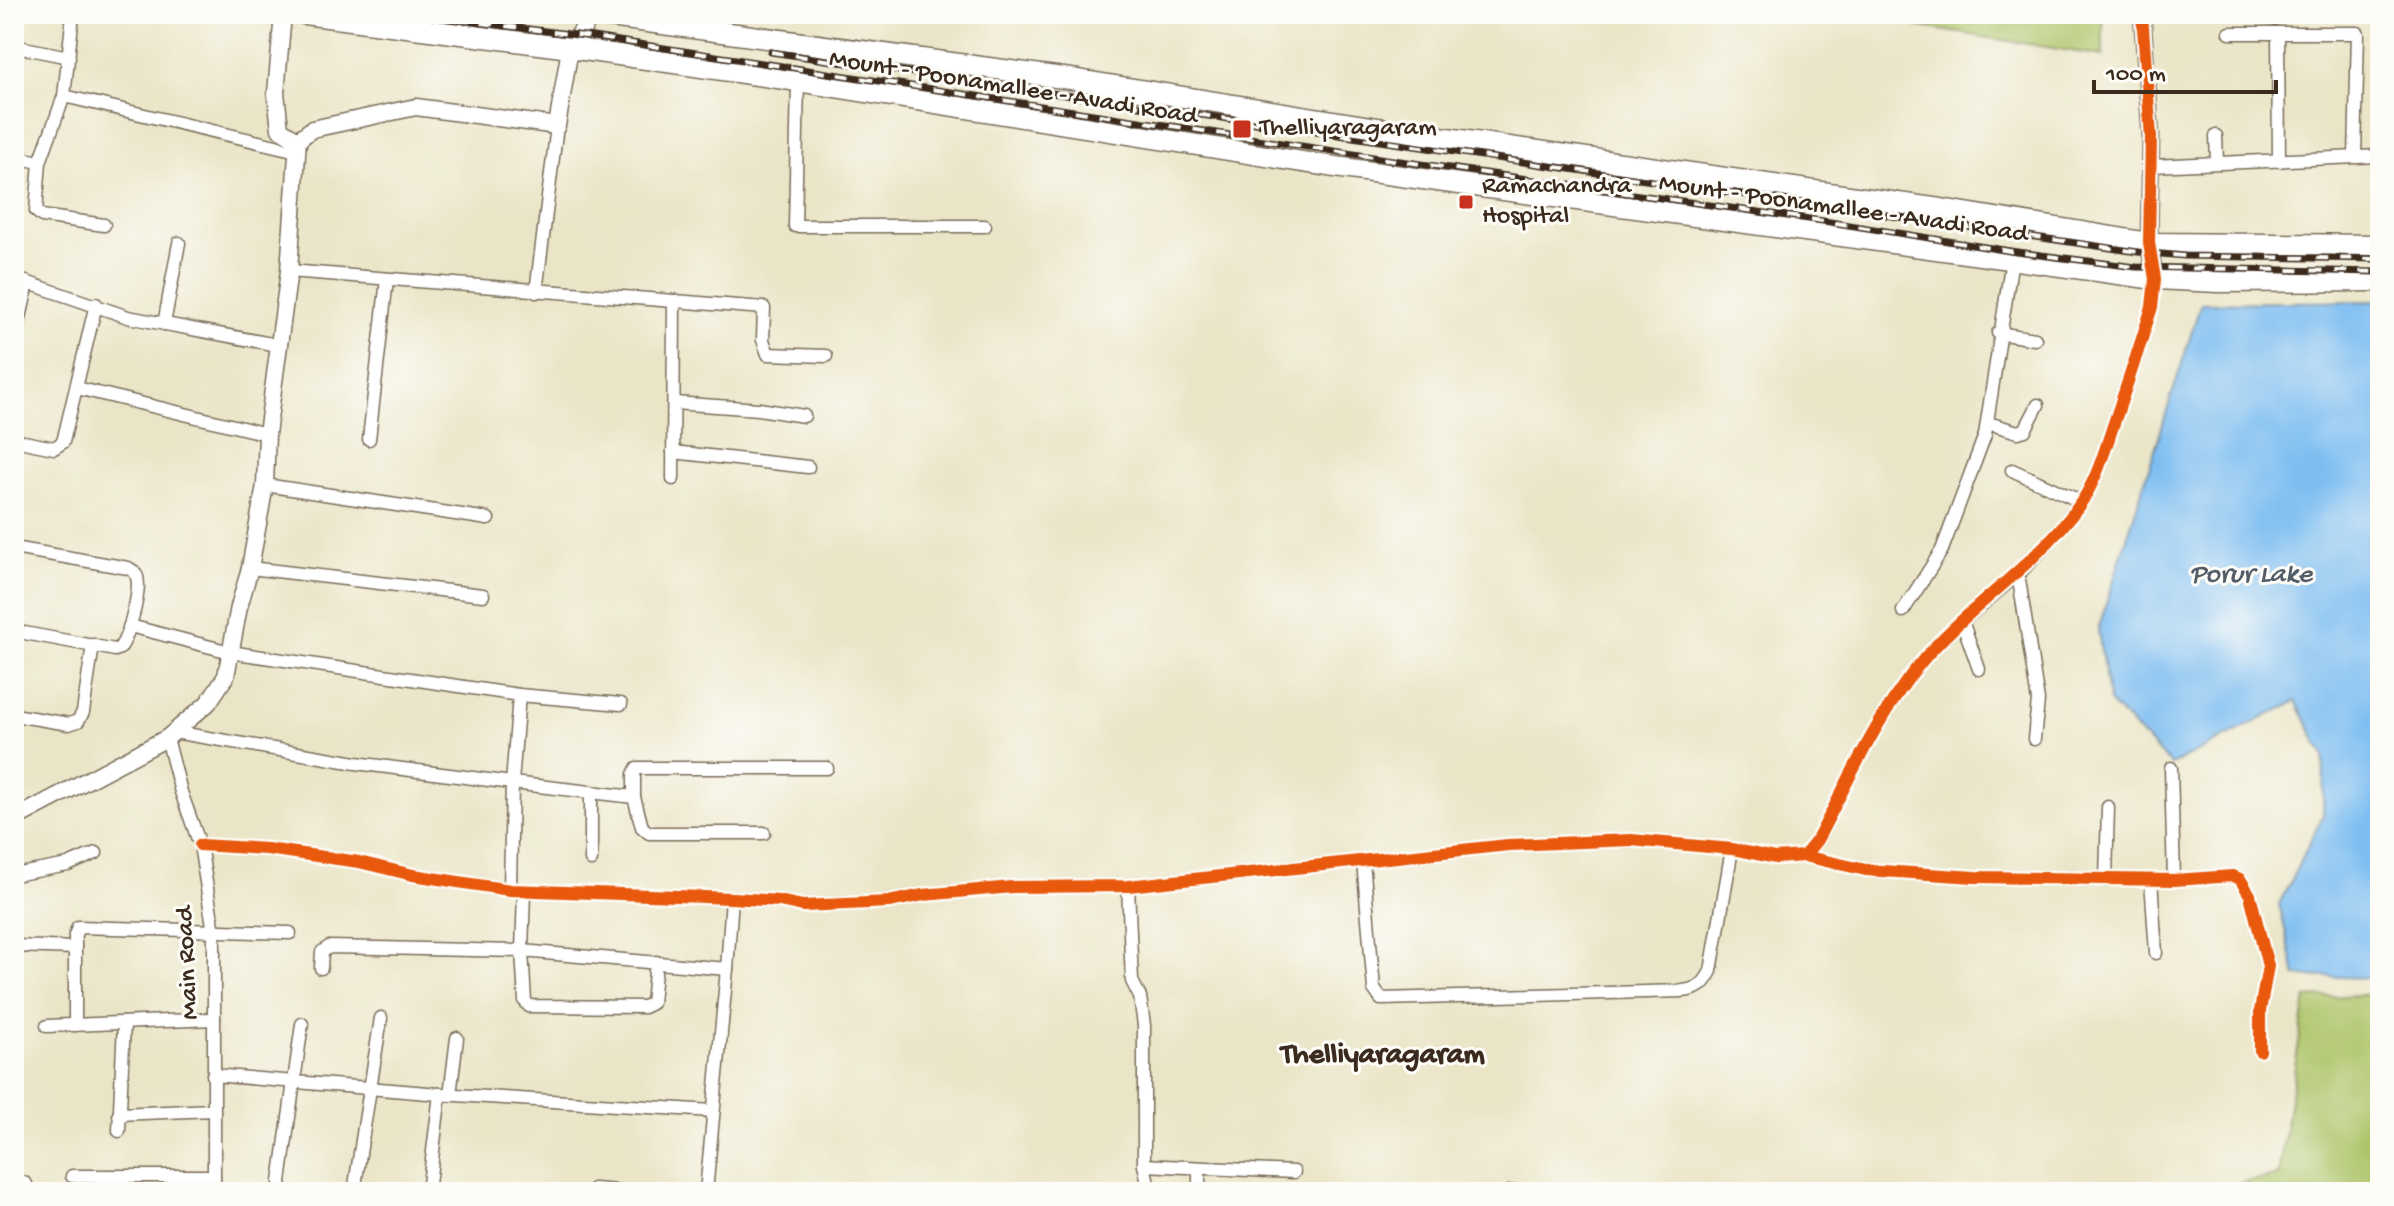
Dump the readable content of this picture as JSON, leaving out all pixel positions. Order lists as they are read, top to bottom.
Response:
{
  "streets": {
    "main road": ["Mount - Poonamallee - Avadi Road"],
    "street": ["Main Road"]
  },
  "districts": ["Thelliyaragaram"],
  "water": ["Porur Lake"],
  "places": {
    "transit": ["Thelliyaragaram", "Ramachandra Hospital"]
  },
  "scale_bar": "100 m"
}
